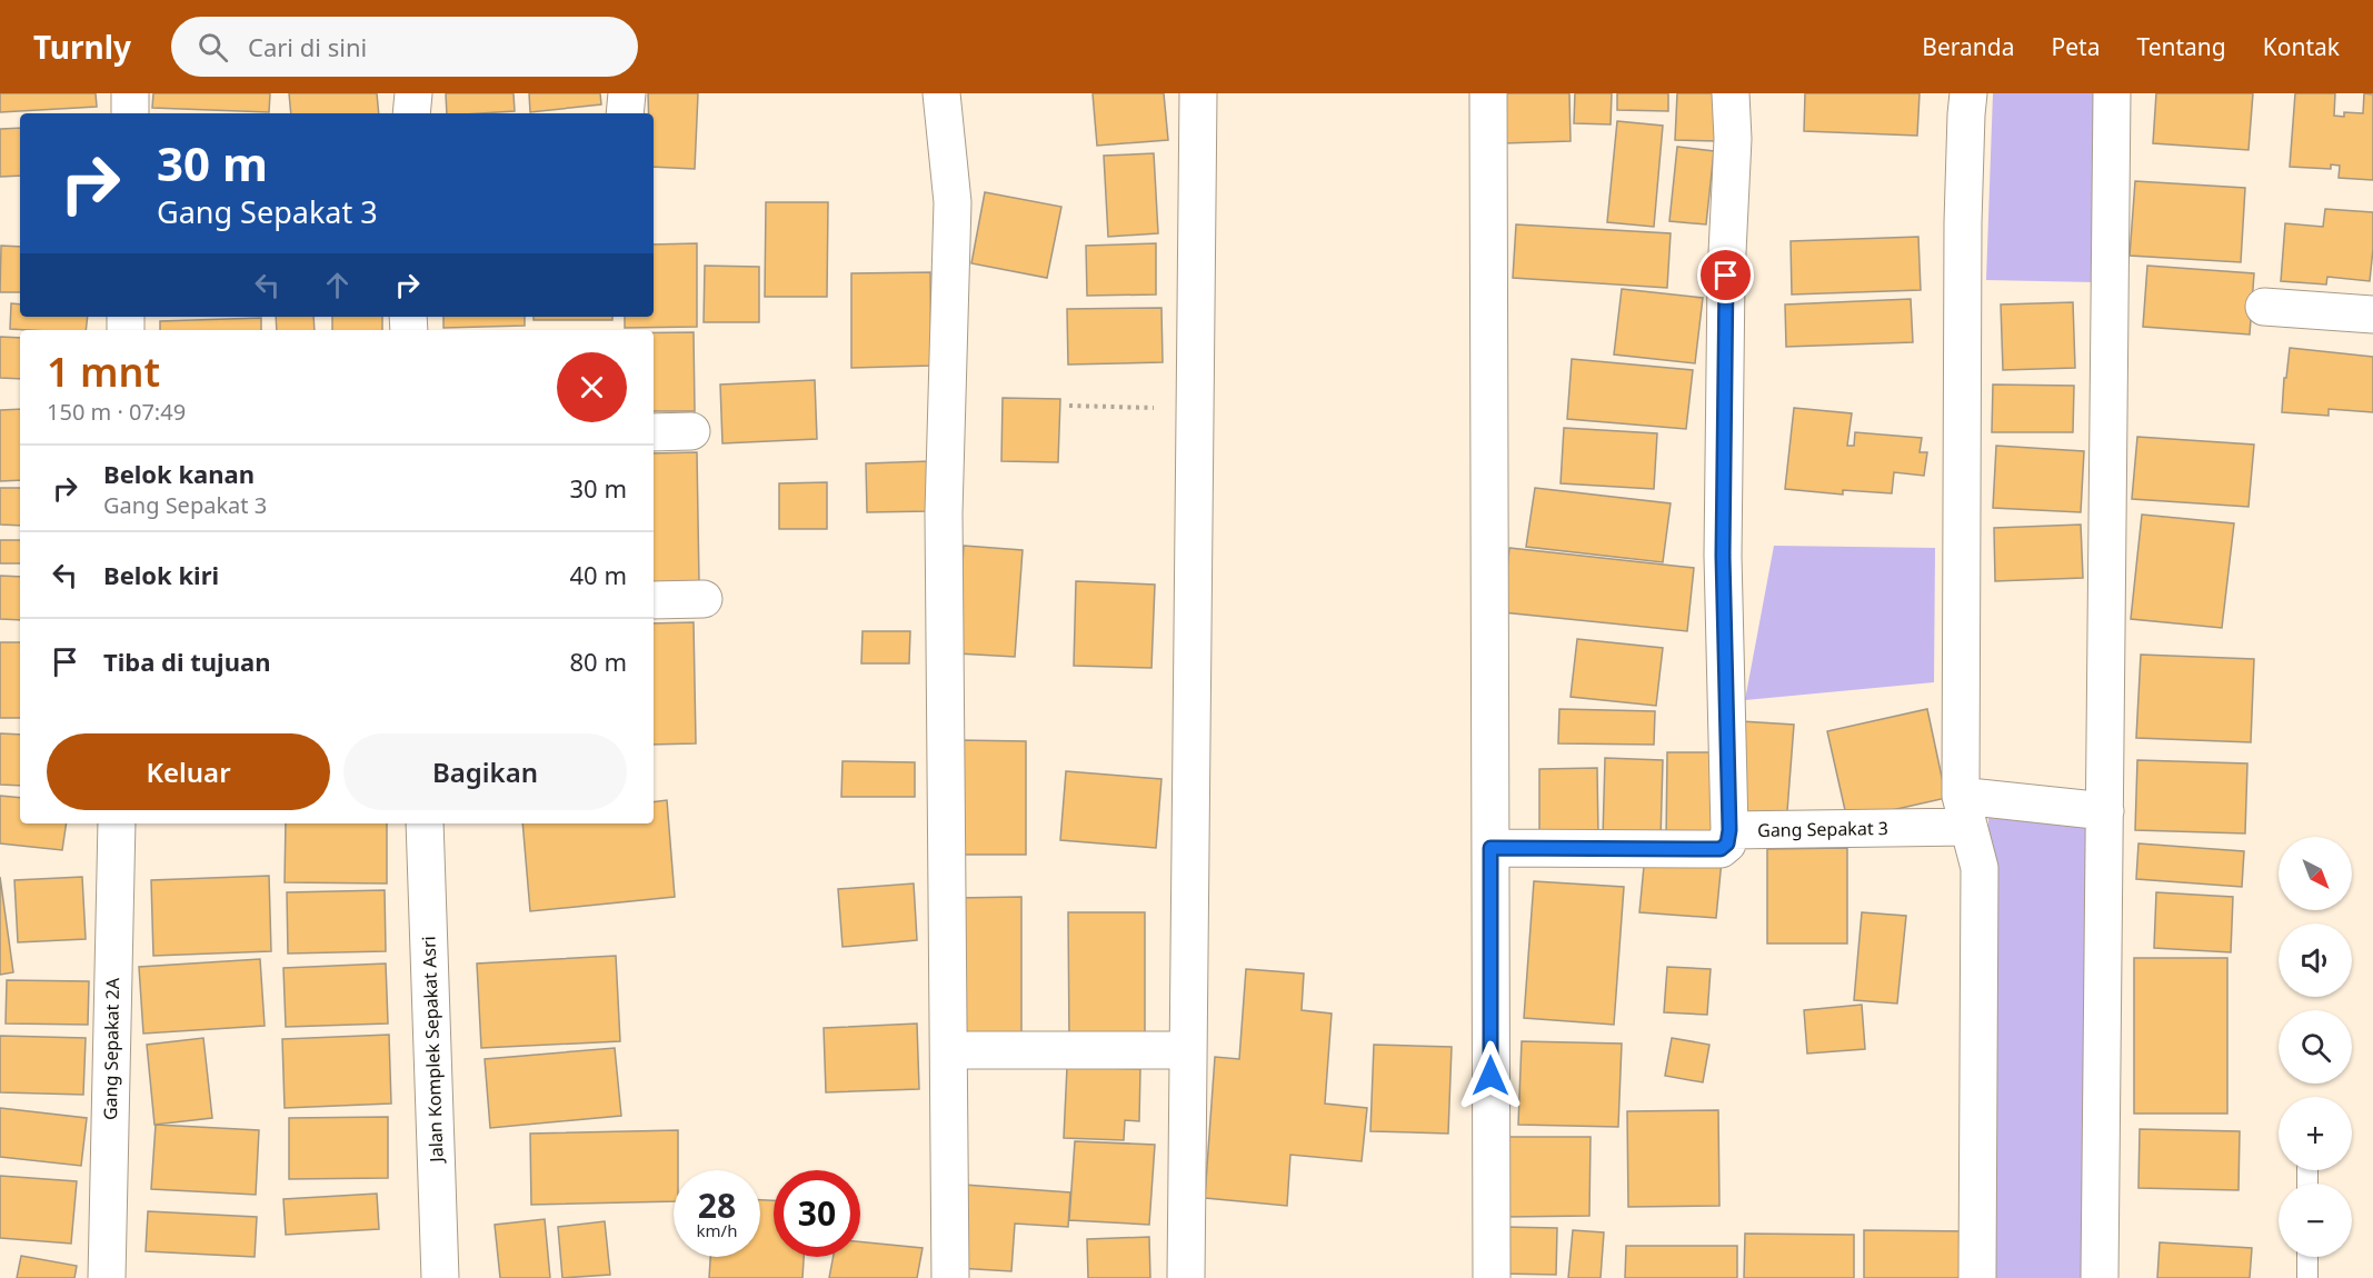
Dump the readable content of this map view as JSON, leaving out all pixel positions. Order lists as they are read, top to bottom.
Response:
{
  "streets": {
    "street": ["Gang Sepakat 3", "Gang Sepakat 2A", "Jalan Komplek Sepakat Asri"]
  },
  "north": "bottom right",
  "page": {
    "header": "Turnly",
    "search": "Cari di sini",
    "nav": [
      "Beranda",
      "Peta",
      "Tentang",
      "Kontak"
    ],
    "turn": ["30 m", "Gang Sepakat 3"],
    "heading": ["1 mnt", "150 m · 07:49"],
    "list": [
      {
        "name": "Belok kanan",
        "note": "Gang Sepakat 3",
        "value": "30 m"
      },
      {
        "name": "Belok kiri",
        "value": "40 m"
      },
      {
        "name": "Tiba di tujuan",
        "value": "80 m"
      }
    ],
    "buttons": ["Keluar", "Bagikan"],
    "map_buttons": ["+", "−"],
    "speed": "28 km/h",
    "limit": "30"
  }
}
